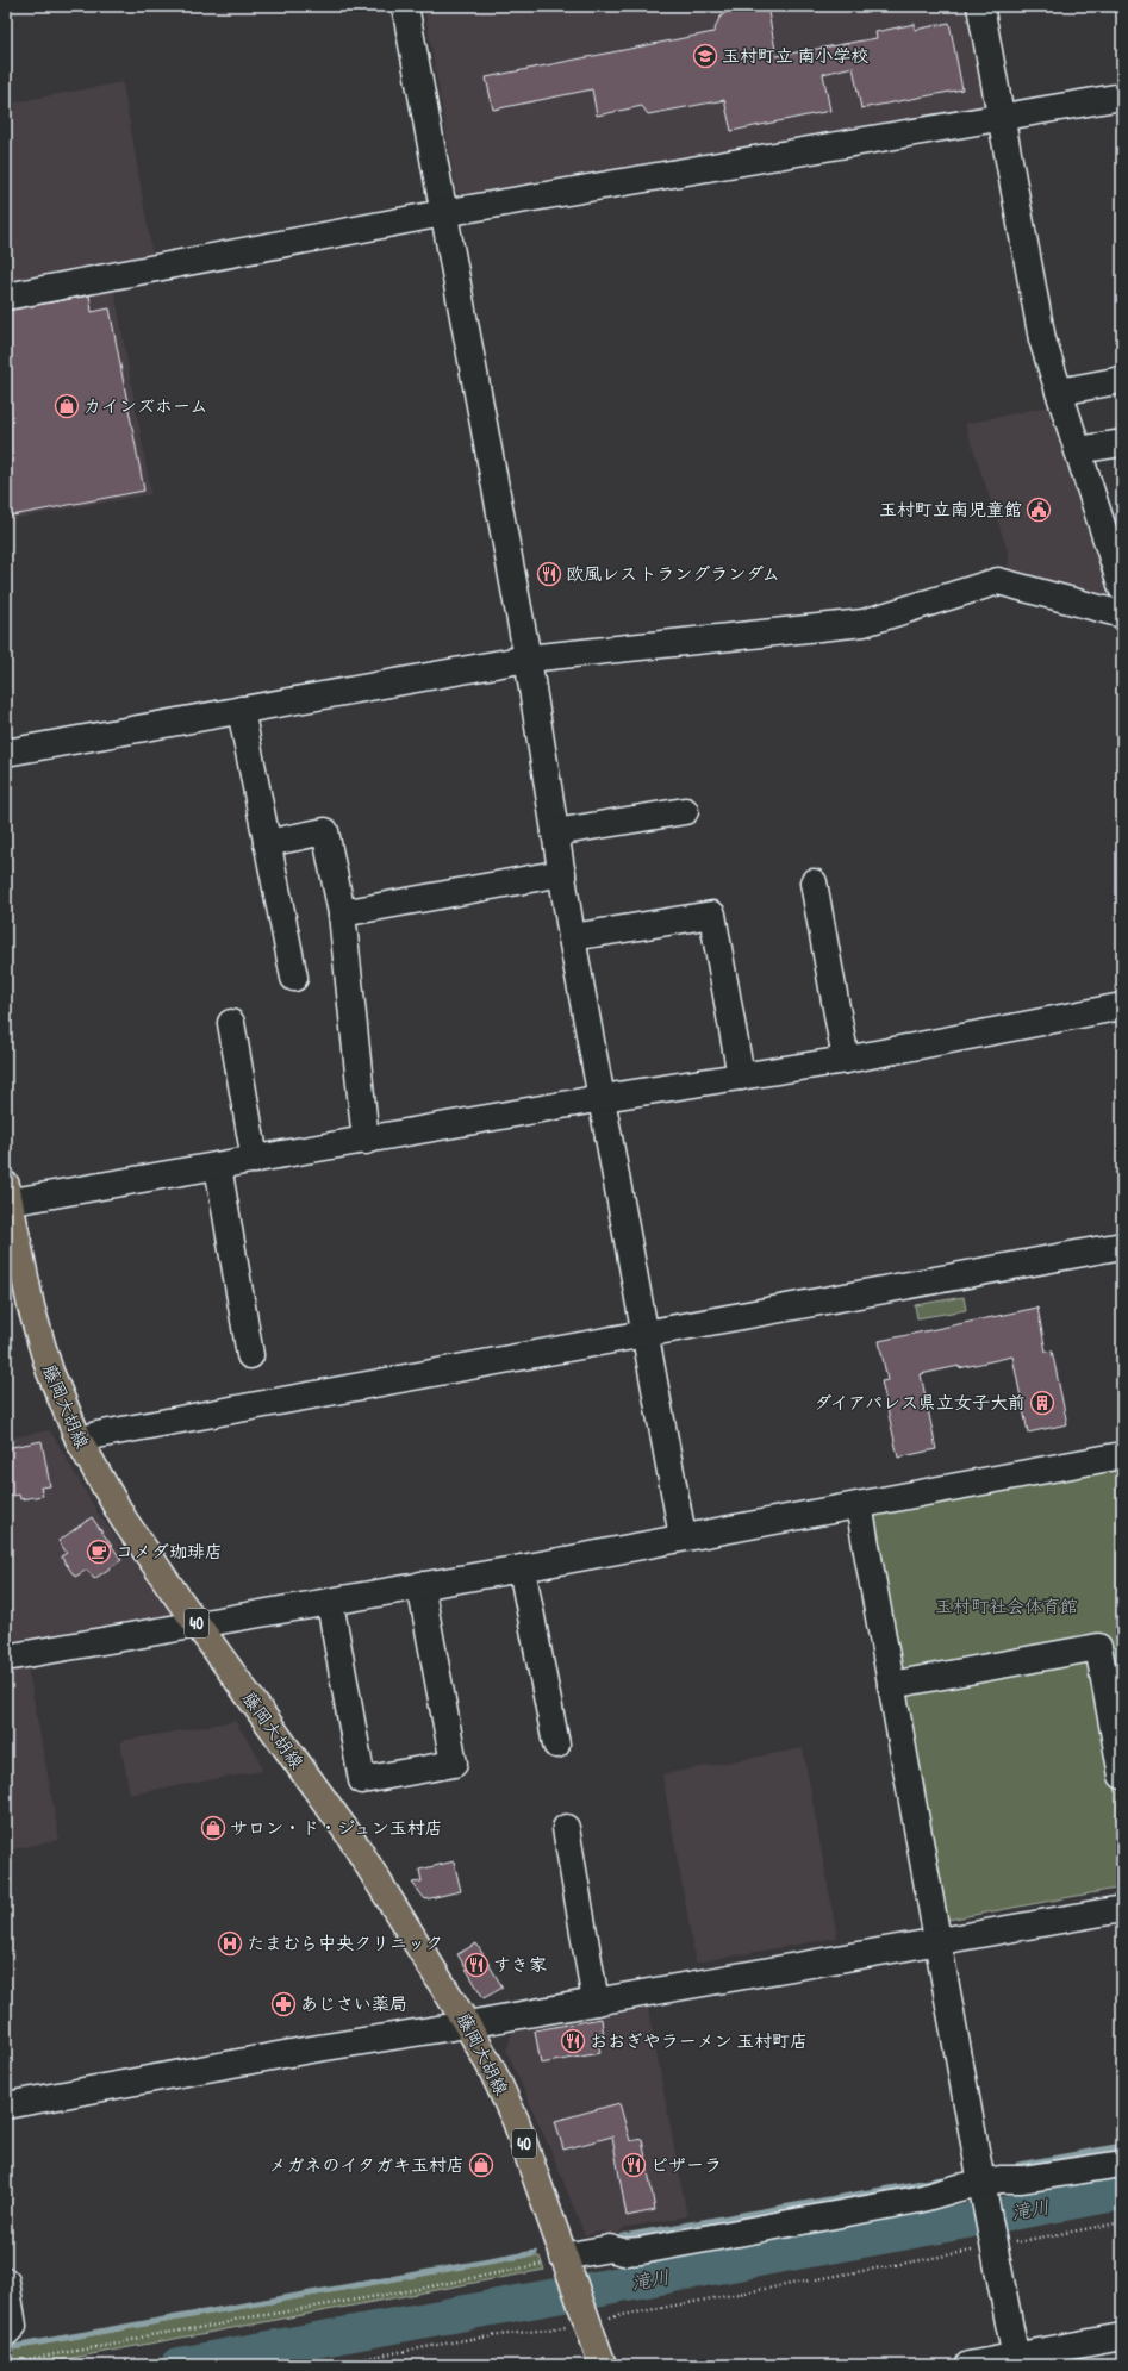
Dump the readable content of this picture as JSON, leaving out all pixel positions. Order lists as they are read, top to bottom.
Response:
{
  "streets": {
    "main road": ["藤岡大胡線", "40"]
  },
  "crossings": [
    ["藤岡大胡線", "40"]
  ],
  "water": ["滝川"],
  "parks": ["玉村町社会体育館"],
  "places": {
    "school or university": ["玉村町立 南小学校"],
    "shop": ["カインズホーム", "サロン・ド・ジュン玉村店", "メガネのイタガキ玉村店"],
    "public building": ["玉村町立南児童館"],
    "restaurant": [
      "欧風レストラングランダム",
      "すき家",
      "おおぎやラーメン 玉村町店",
      "ピザーラ"
    ],
    "building": ["ダイアパレス県立女子大前"],
    "cafe": ["コメダ珈琲店"],
    "hospital": ["たまむら中央クリニック"],
    "pharmacy": ["あじさい薬局"]
  }
}
